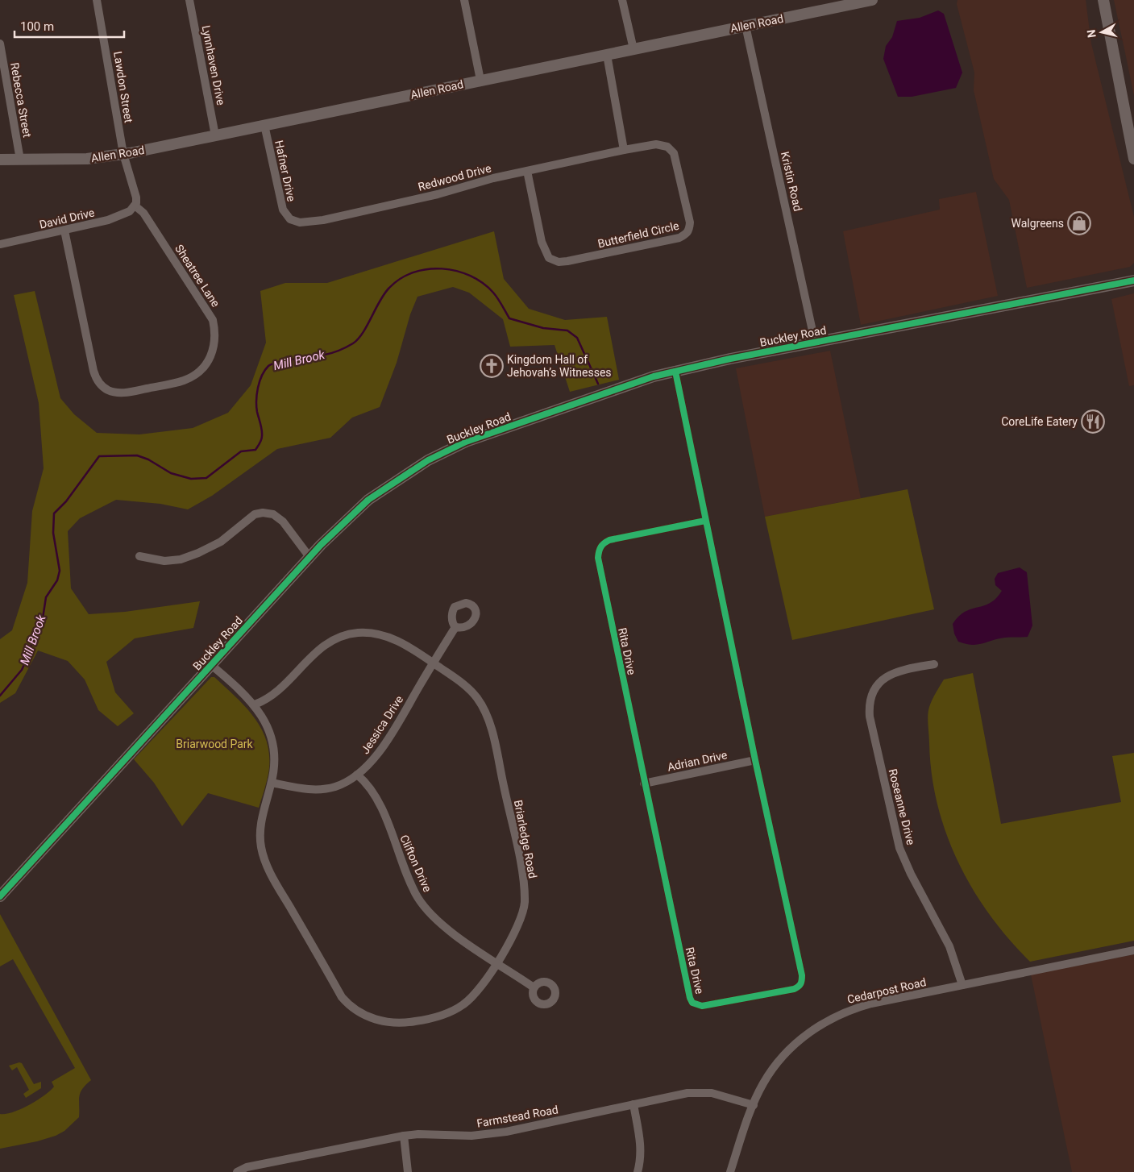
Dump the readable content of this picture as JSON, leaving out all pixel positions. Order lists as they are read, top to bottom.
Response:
{
  "streets": {
    "street": [
      "Allen Road",
      "Lynnhaven Drive",
      "Lawdon Street",
      "Rebecca Street",
      "Hafner Drive",
      "Redwood Drive",
      "Kristin Road",
      "David Drive",
      "Butterfield Circle",
      "Sheatree Lane",
      "Buckley Road",
      "Rita Drive",
      "Jessica Drive",
      "Adrian Drive",
      "Roseanne Drive",
      "Briarledge Road",
      "Clifton Drive",
      "Cedarpost Road",
      "Farmstead Road"
    ]
  },
  "crossings": [
    ["Allen Road", "Lynnhaven Drive"],
    ["Allen Road", "Lawdon Street"],
    ["Allen Road", "Rebecca Street"],
    ["Allen Road", "Hafner Drive"],
    ["Allen Road", "Kristin Road"],
    ["Hafner Drive", "Redwood Drive"],
    ["Redwood Drive", "Butterfield Circle"],
    ["Kristin Road", "Buckley Road"],
    ["David Drive", "Sheatree Lane"],
    ["Buckley Road", "Rita Drive"],
    ["Buckley Road", "Briarledge Road"],
    ["Rita Drive", "Adrian Drive"],
    ["Jessica Drive", "Briarledge Road"],
    ["Jessica Drive", "Clifton Drive"],
    ["Roseanne Drive", "Cedarpost Road"],
    ["Briarledge Road", "Clifton Drive"],
    ["Cedarpost Road", "Farmstead Road"]
  ],
  "water": ["Mill Brook"],
  "parks": ["Briarwood Park"],
  "places": {
    "shop": ["Walgreens"],
    "church": ["Kingdom Hall of Jehovah’s Witnesses"],
    "restaurant": ["CoreLife Eatery"]
  },
  "scale_bar": "100 m",
  "north": "left"
}
